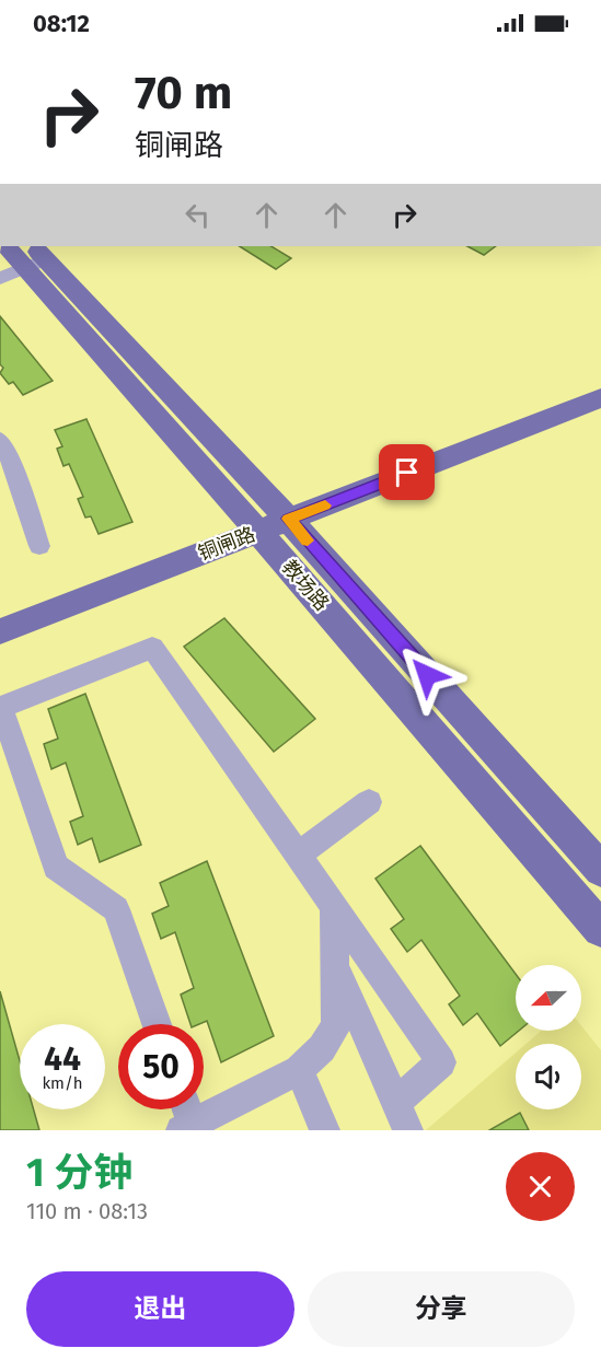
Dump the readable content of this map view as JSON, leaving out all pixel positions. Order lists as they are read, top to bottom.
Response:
{
  "streets": {
    "main road": ["铜闸路", "教场路"]
  },
  "crossings": [
    ["铜闸路", "教场路"]
  ],
  "north": "left",
  "page": {
    "status": "08:12",
    "turn": ["70 m", "铜闸路"],
    "speed": "44 km/h",
    "limit": "50",
    "heading": ["1 分钟", "110 m · 08:13"],
    "buttons": ["退出", "分享"]
  }
}
